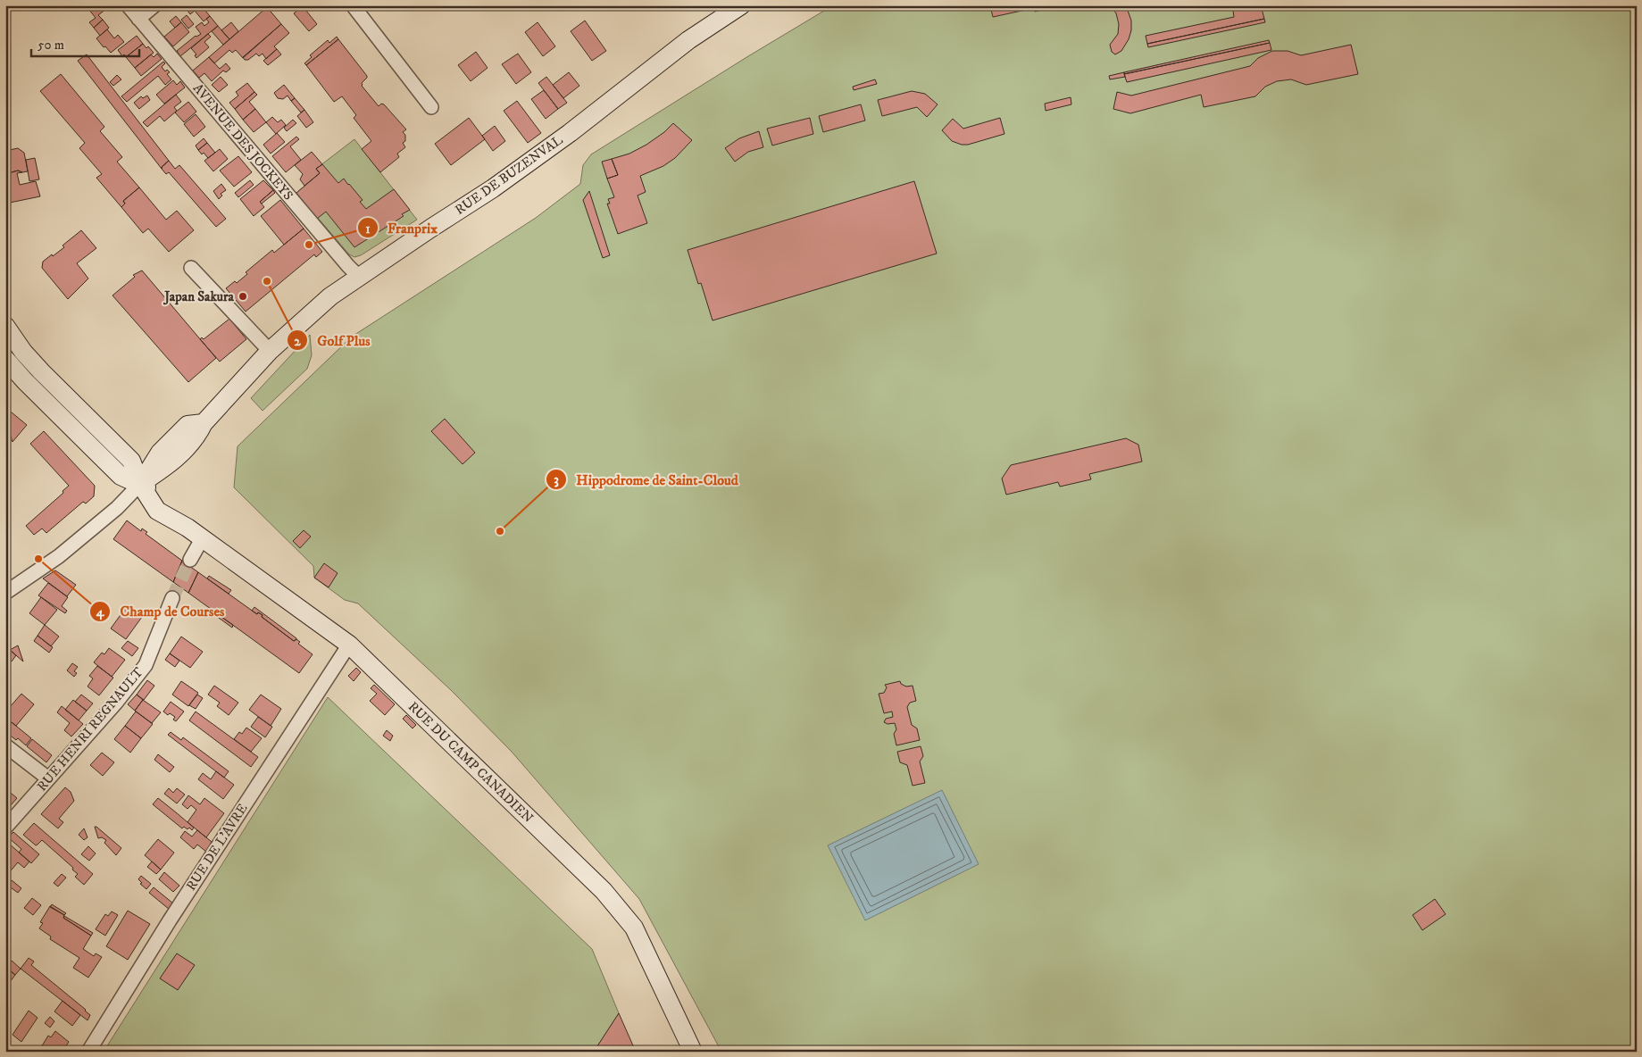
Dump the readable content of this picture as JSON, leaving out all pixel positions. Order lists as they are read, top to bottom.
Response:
{
  "streets": {
    "main road": ["RUE DE BUZENVAL", "RUE DU CAMP CANADIEN"],
    "street": ["AVENUE DES JOCKEYS", "RUE HENRI REGNAULT", "RUE DE L'AVRE"]
  },
  "crossings": [
    ["AVENUE DES JOCKEYS", "RUE DE BUZENVAL"],
    ["RUE DE BUZENVAL", "RUE DU CAMP CANADIEN"],
    ["RUE DU CAMP CANADIEN", "RUE DE L'AVRE"]
  ],
  "places": [
    "Franprix",
    "Golf Plus",
    "Japan Sakura",
    "Hippodrome de Saint-Cloud",
    "Champ de Courses"
  ],
  "scale_bar": "50 m"
}
